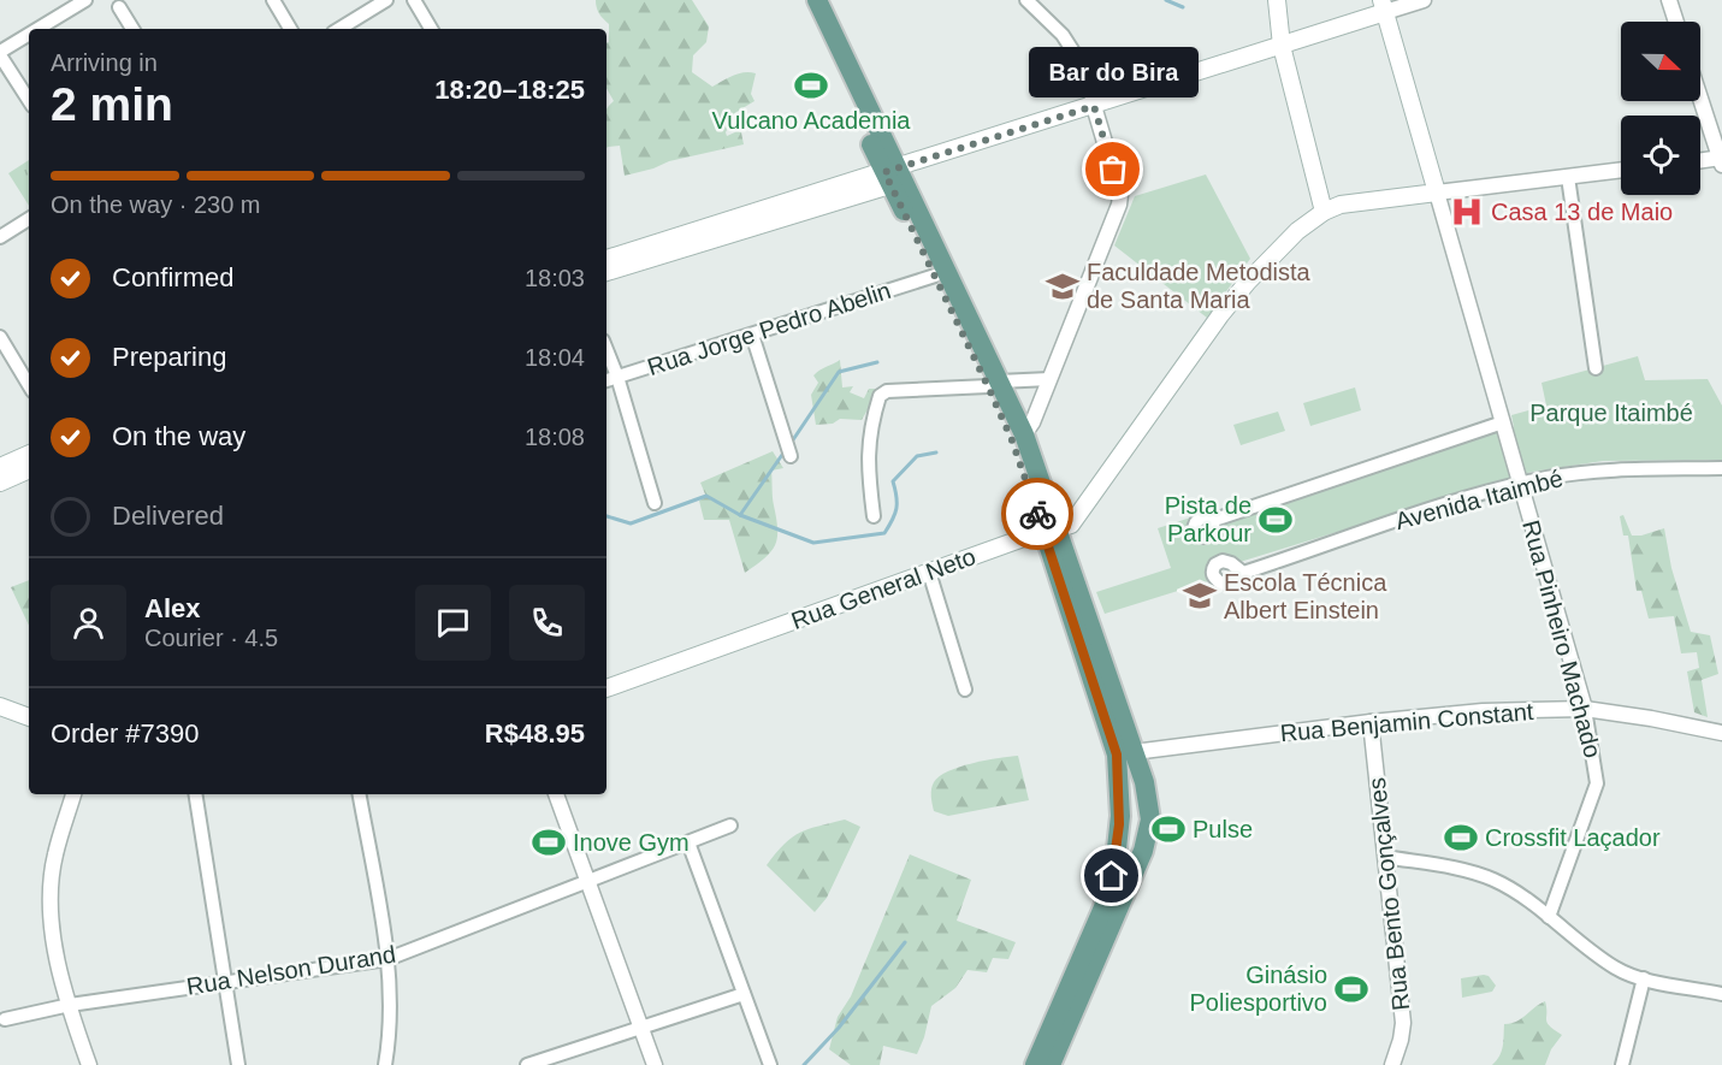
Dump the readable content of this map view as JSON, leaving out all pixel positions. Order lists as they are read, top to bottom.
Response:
{
  "streets": {
    "main road": ["Rua General Neto"],
    "street": [
      "Rua Jorge Pedro Abelin",
      "Avenida Itaimbé",
      "Rua Pinheiro Machado",
      "Rua Benjamin Constant",
      "Rua Bento Gonçalves",
      "Rua Nelson Durand"
    ]
  },
  "crossings": [
    ["Avenida Itaimbé", "Rua Pinheiro Machado"],
    ["Rua Pinheiro Machado", "Rua Benjamin Constant"],
    ["Rua Benjamin Constant", "Rua Bento Gonçalves"]
  ],
  "parks": ["Parque Itaimbé"],
  "places": {
    "sports": [
      "Vulcano Academia",
      "Pista de Parkour",
      "Pulse",
      "Crossfit Laçador",
      "Inove Gym",
      "Ginásio Poliesportivo"
    ],
    "other": ["Bar do Bira"],
    "hospital": ["Casa 13 de Maio"],
    "school or university": ["Faculdade Metodista de Santa Maria", "Escola Técnica Albert Einstein"]
  },
  "north": "right",
  "page": {
    "heading": ["2 min", "Arriving in", "18:20–18:25"],
    "panel": [
      "Alex",
      "Courier · 4.5",
      "Order #7390",
      "R$48.95"
    ],
    "bubble": "Bar do Bira",
    "bar": "On the way · 230 m",
    "list": [
      ["Confirmed", "18:03"],
      ["Preparing", "18:04"],
      ["On the way", "18:08"],
      "Delivered"
    ]
  }
}
